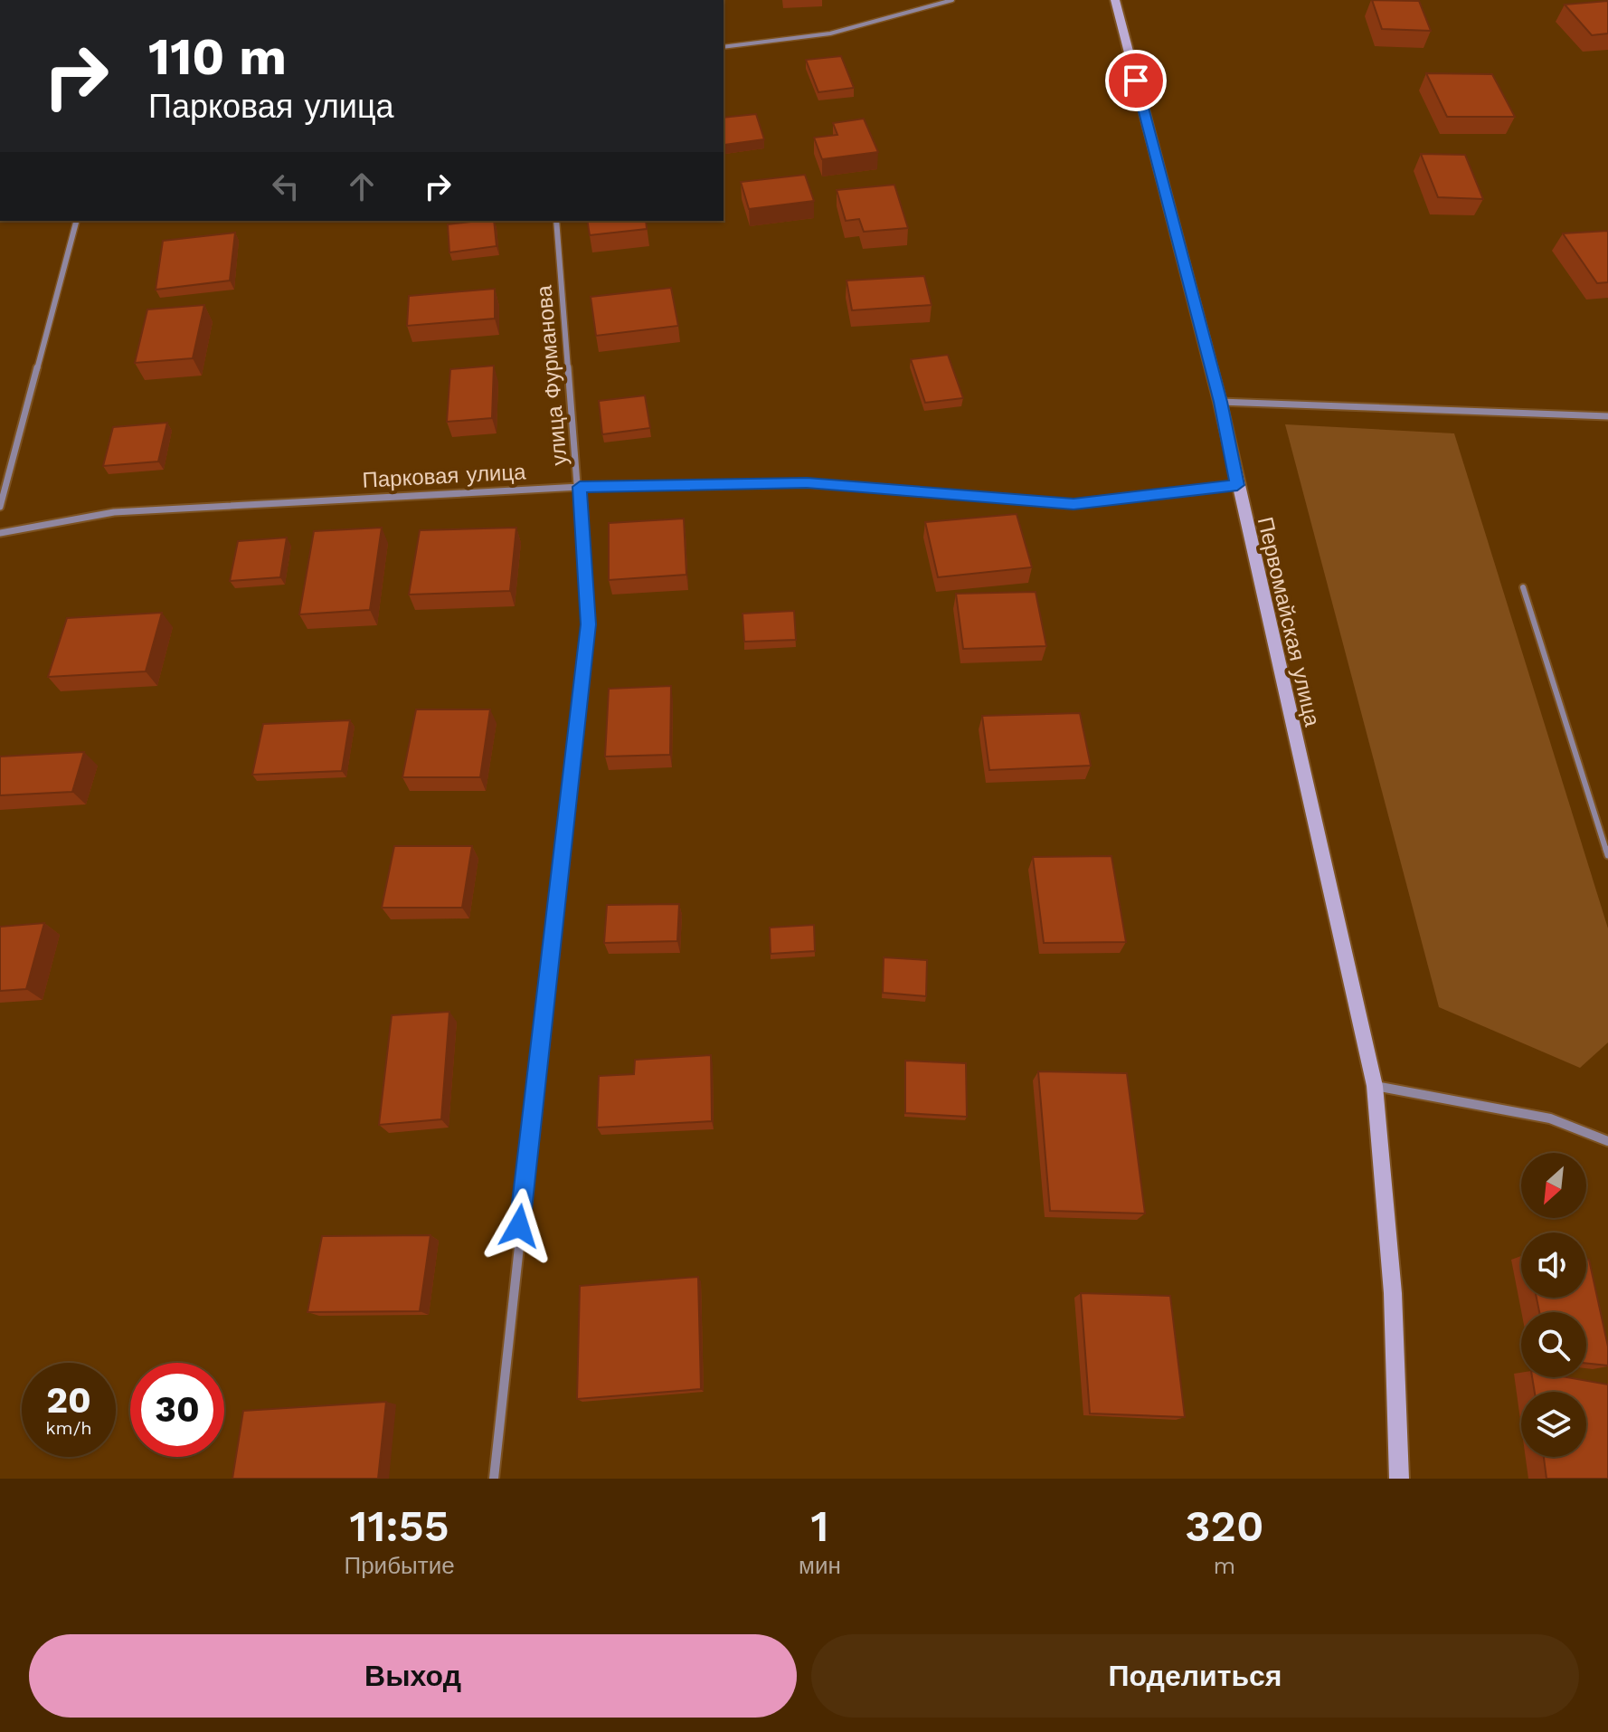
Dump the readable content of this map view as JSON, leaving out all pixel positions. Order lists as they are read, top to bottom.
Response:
{
  "streets": {
    "main road": ["Первомайская улица"],
    "street": ["улица Фурманова", "Парковая улица"]
  },
  "crossings": [
    ["улица Фурманова", "Парковая улица"],
    ["Парковая улица", "Первомайская улица"]
  ],
  "north": "bottom left",
  "page": {
    "turn": ["110 m", "Парковая улица"],
    "speed": "20 km/h",
    "limit": "30",
    "eta": [
      "11:55",
      "Прибытие",
      "1",
      "мин",
      "320",
      "m"
    ],
    "buttons": ["Выход", "Поделиться"]
  }
}
